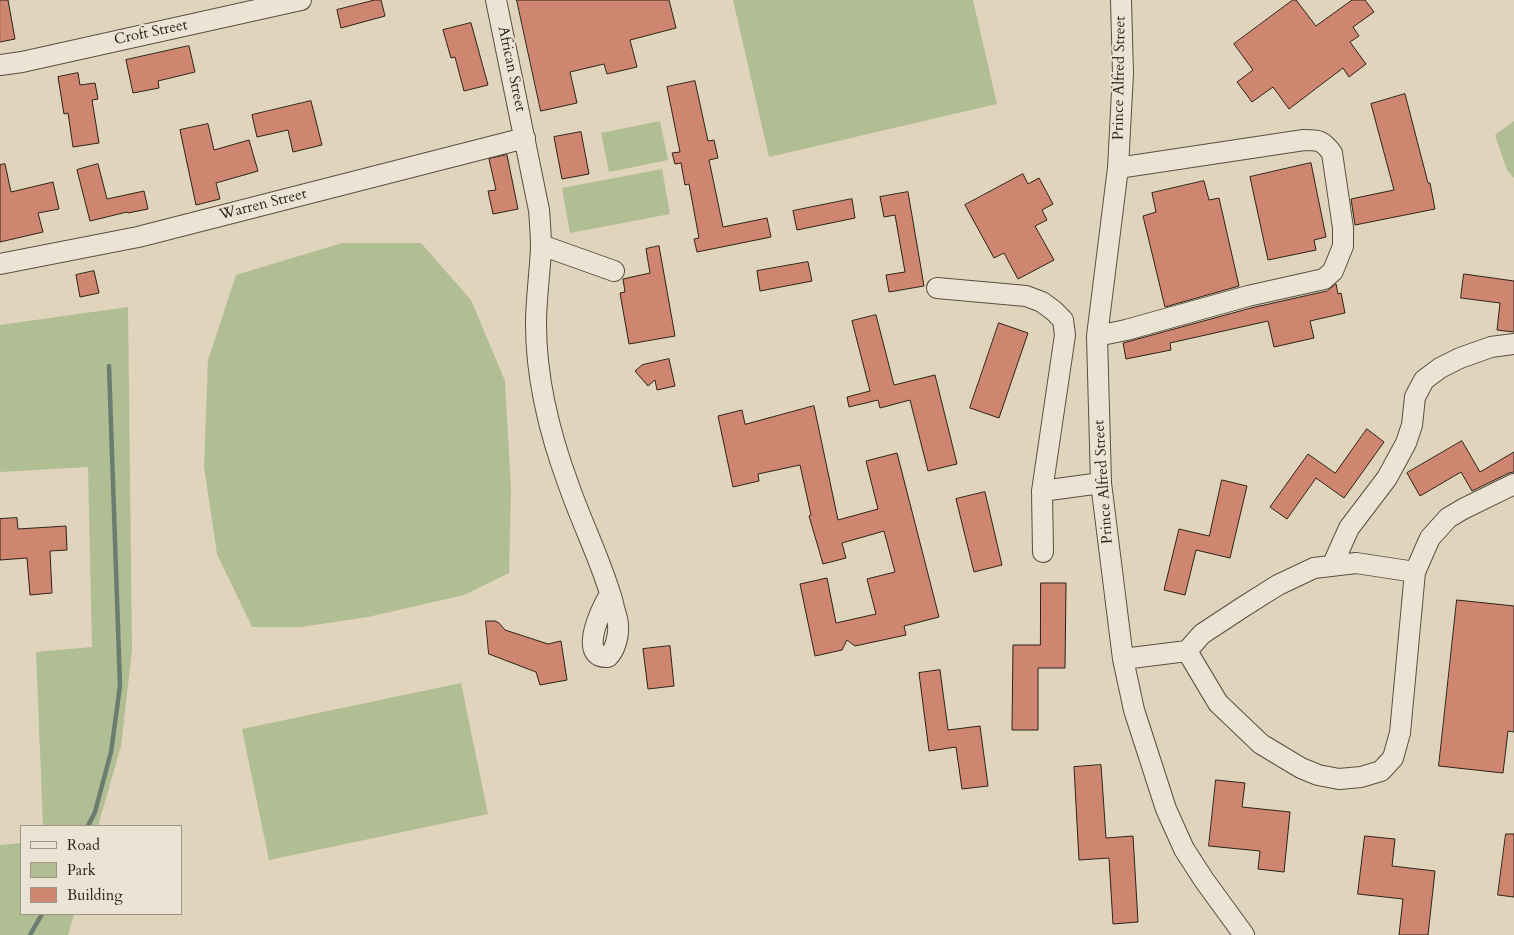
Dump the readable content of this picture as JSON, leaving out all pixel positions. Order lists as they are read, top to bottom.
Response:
{
  "streets": {
    "street": [
      "Croft Street",
      "African Street",
      "Prince Alfred Street",
      "Warren Street"
    ]
  },
  "crossings": [
    ["African Street", "Warren Street"]
  ],
  "legend": ["Road", "Park", "Building"]
}
